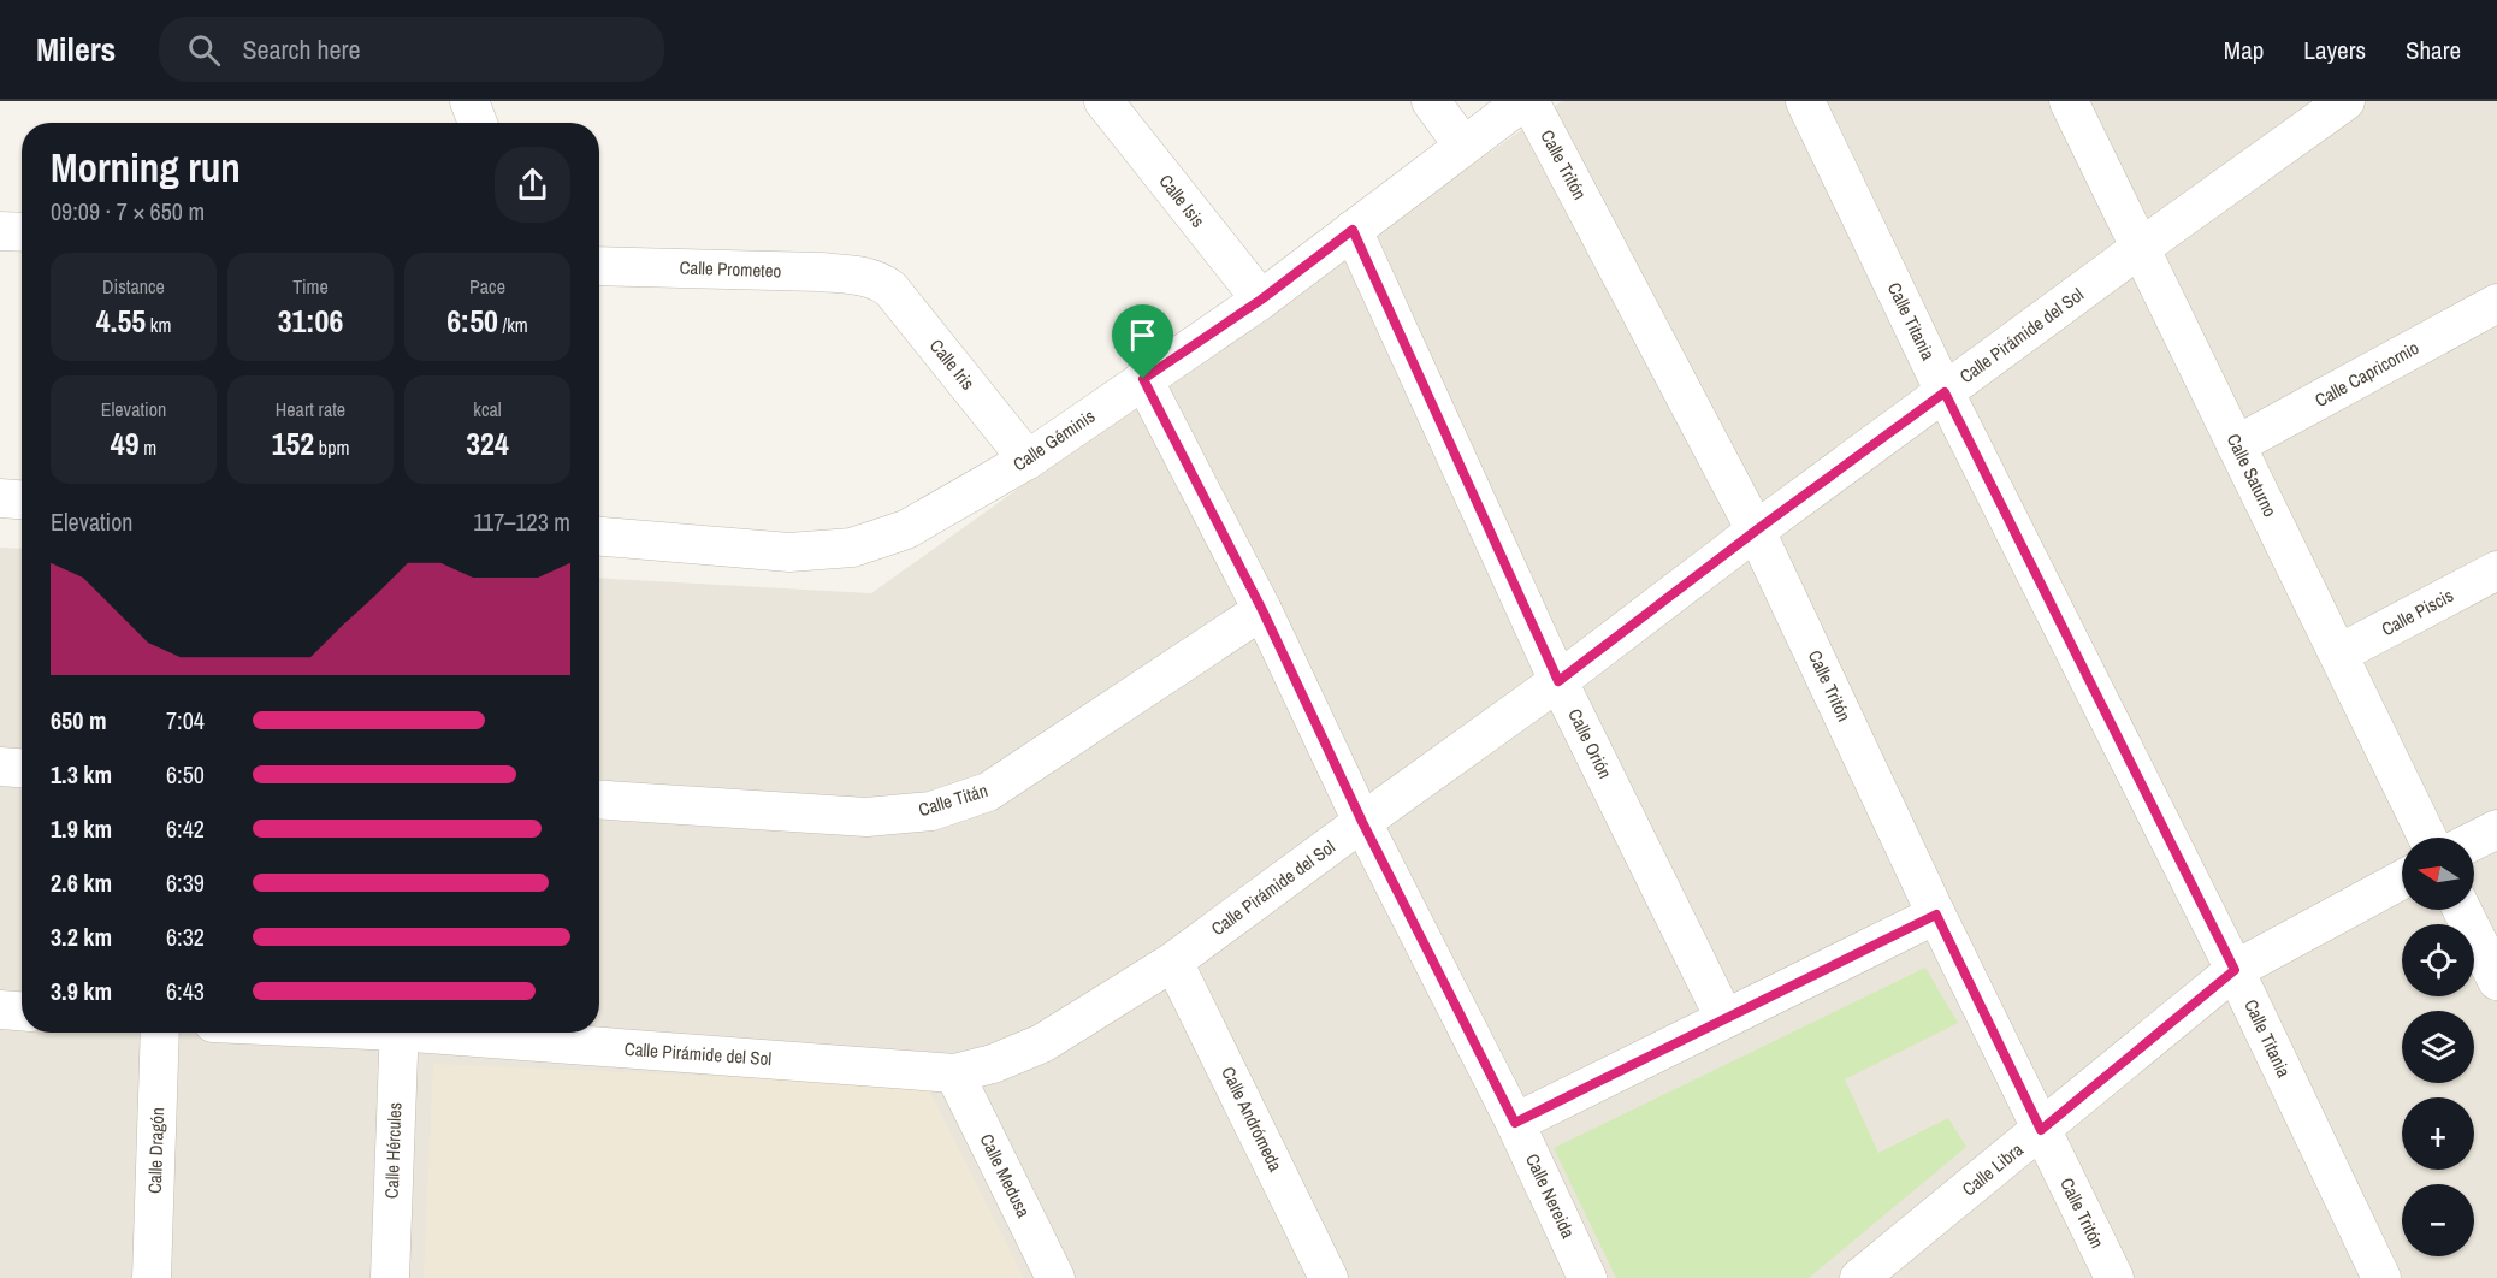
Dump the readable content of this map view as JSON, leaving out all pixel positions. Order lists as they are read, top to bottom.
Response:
{
  "streets": {
    "street": [
      "Calle Tritón",
      "Calle Isis",
      "Calle Prometeo",
      "Calle Titania",
      "Calle Pirámide del Sol",
      "Calle Iris",
      "Calle Capricornio",
      "Calle Géminis",
      "Calle Saturno",
      "Calle Piscis",
      "Calle Orión",
      "Calle Titán",
      "Calle Andrómeda",
      "Calle Dragón",
      "Calle Hércules",
      "Calle Libra",
      "Calle Medusa",
      "Calle Nereida"
    ]
  },
  "crossings": [
    ["Calle Tritón", "Calle Pirámide del Sol"],
    ["Calle Tritón", "Calle Libra"],
    ["Calle Isis", "Calle Géminis"],
    ["Calle Prometeo", "Calle Iris"],
    ["Calle Titania", "Calle Pirámide del Sol"],
    ["Calle Titania", "Calle Libra"],
    ["Calle Pirámide del Sol", "Calle Saturno"],
    ["Calle Pirámide del Sol", "Calle Orión"],
    ["Calle Pirámide del Sol", "Calle Andrómeda"],
    ["Calle Pirámide del Sol", "Calle Medusa"],
    ["Calle Pirámide del Sol", "Calle Nereida"],
    ["Calle Iris", "Calle Géminis"],
    ["Calle Capricornio", "Calle Saturno"],
    ["Calle Géminis", "Calle Orión"],
    ["Calle Géminis", "Calle Nereida"],
    ["Calle Saturno", "Calle Piscis"],
    ["Calle Titán", "Calle Nereida"]
  ],
  "north": "left",
  "page": {
    "header": "Milers",
    "search": "Search here",
    "nav": ["Map", "Layers", "Share"],
    "heading": ["Morning run", "09:09 · 7 × 650 m"],
    "stats": [
      ["Distance", "4.55 km"],
      ["Time", "31:06"],
      ["Pace", "6:50 /km"],
      ["Elevation", "49 m"],
      ["Heart rate", "152 bpm"],
      ["kcal", "324"]
    ],
    "chart": ["Elevation", "117–123 m"],
    "list": [
      {
        "name": "650 m",
        "note": "7:04"
      },
      {
        "name": "1.3 km",
        "note": "6:50"
      },
      {
        "name": "1.9 km",
        "note": "6:42"
      },
      {
        "name": "2.6 km",
        "note": "6:39"
      },
      {
        "name": "3.2 km",
        "note": "6:32"
      },
      {
        "name": "3.9 km",
        "note": "6:43"
      }
    ],
    "map_buttons": ["+", "−"]
  }
}
